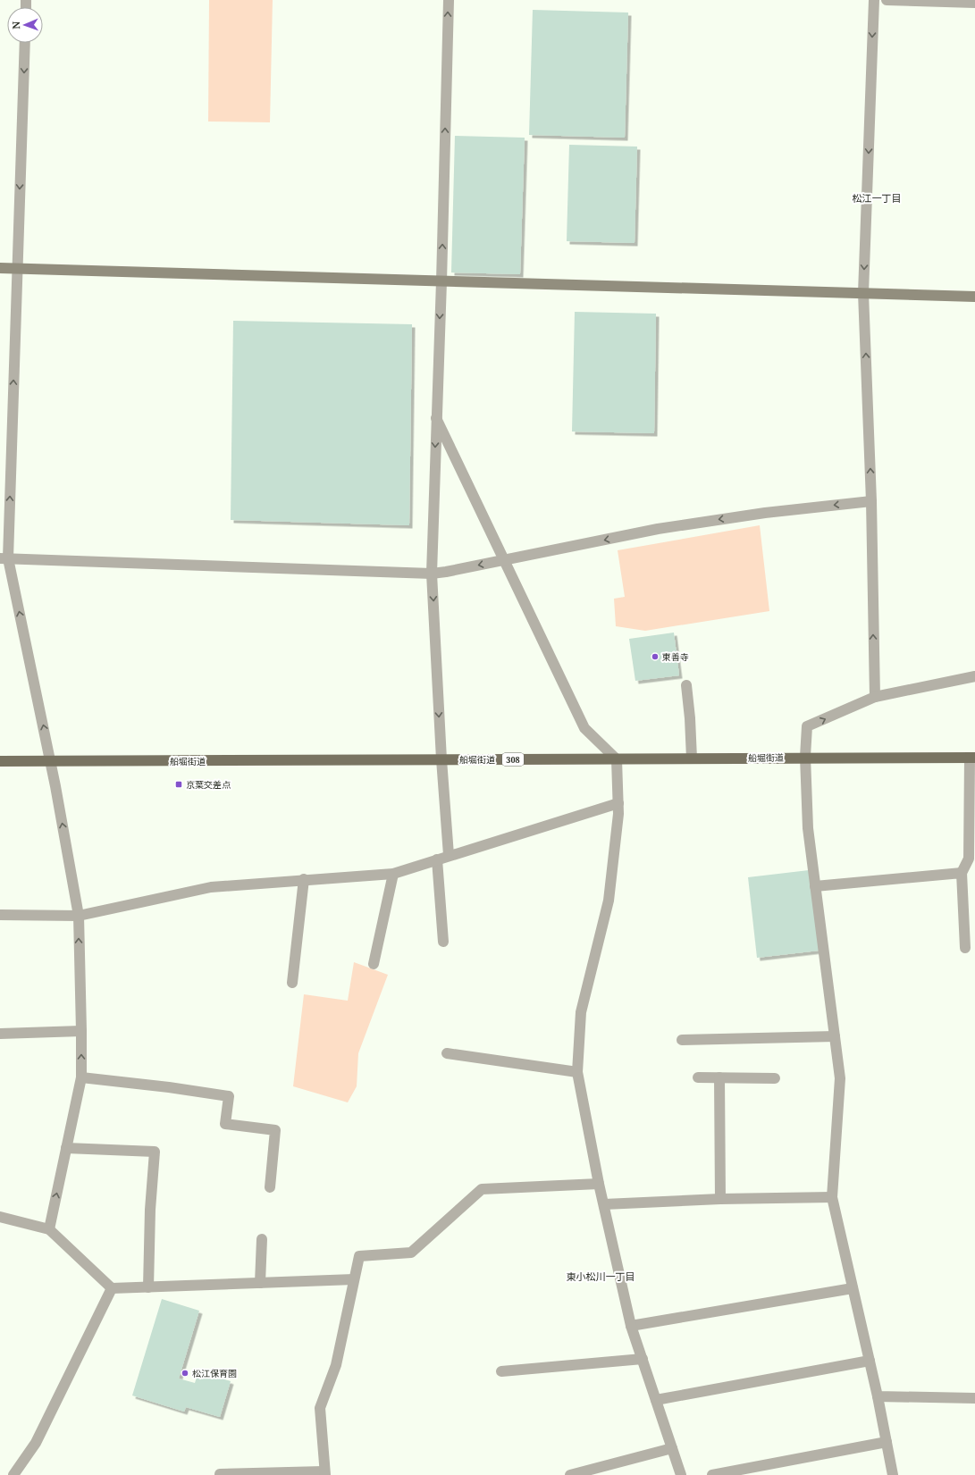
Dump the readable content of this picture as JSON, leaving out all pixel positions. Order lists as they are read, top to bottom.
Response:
{
  "streets": {
    "main road": ["船堀街道", "308"]
  },
  "districts": ["松江一丁目", "東小松川一丁目"],
  "places": {
    "other": ["東善寺", "松江保育園"],
    "transit": ["京葉交差点"]
  },
  "north": "left"
}
